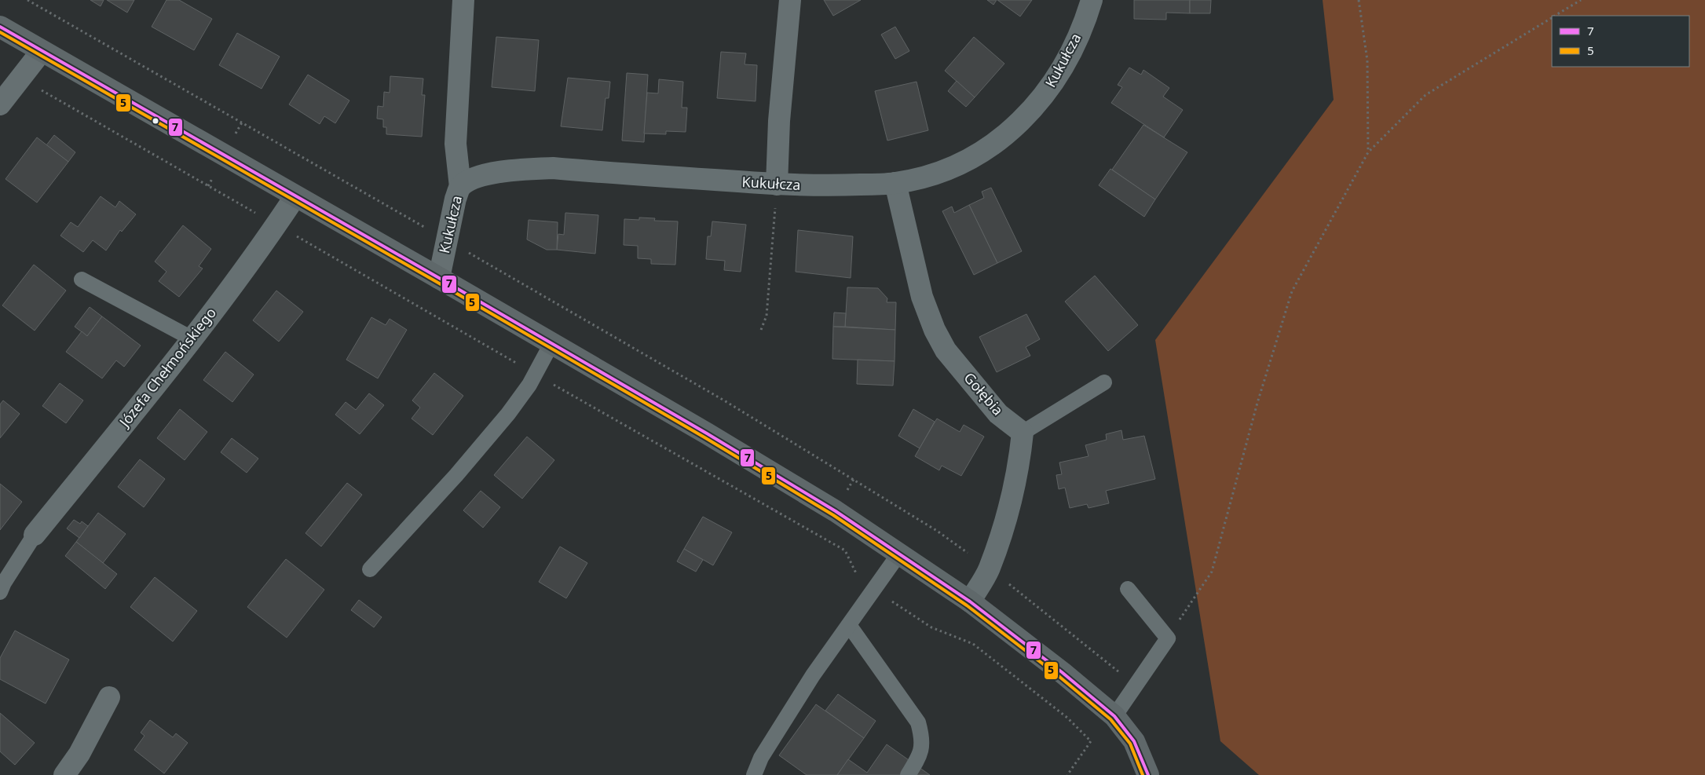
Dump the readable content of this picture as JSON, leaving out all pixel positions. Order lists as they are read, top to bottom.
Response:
{
  "streets": {
    "street": ["Kukułcza", "Józefa Chełmońskiego", "Gołębia"]
  },
  "crossings": [
    ["Kukułcza", "Gołębia"]
  ],
  "lines": ["transit line 7", "transit line 5"],
  "legend": ["7", "5"]
}
